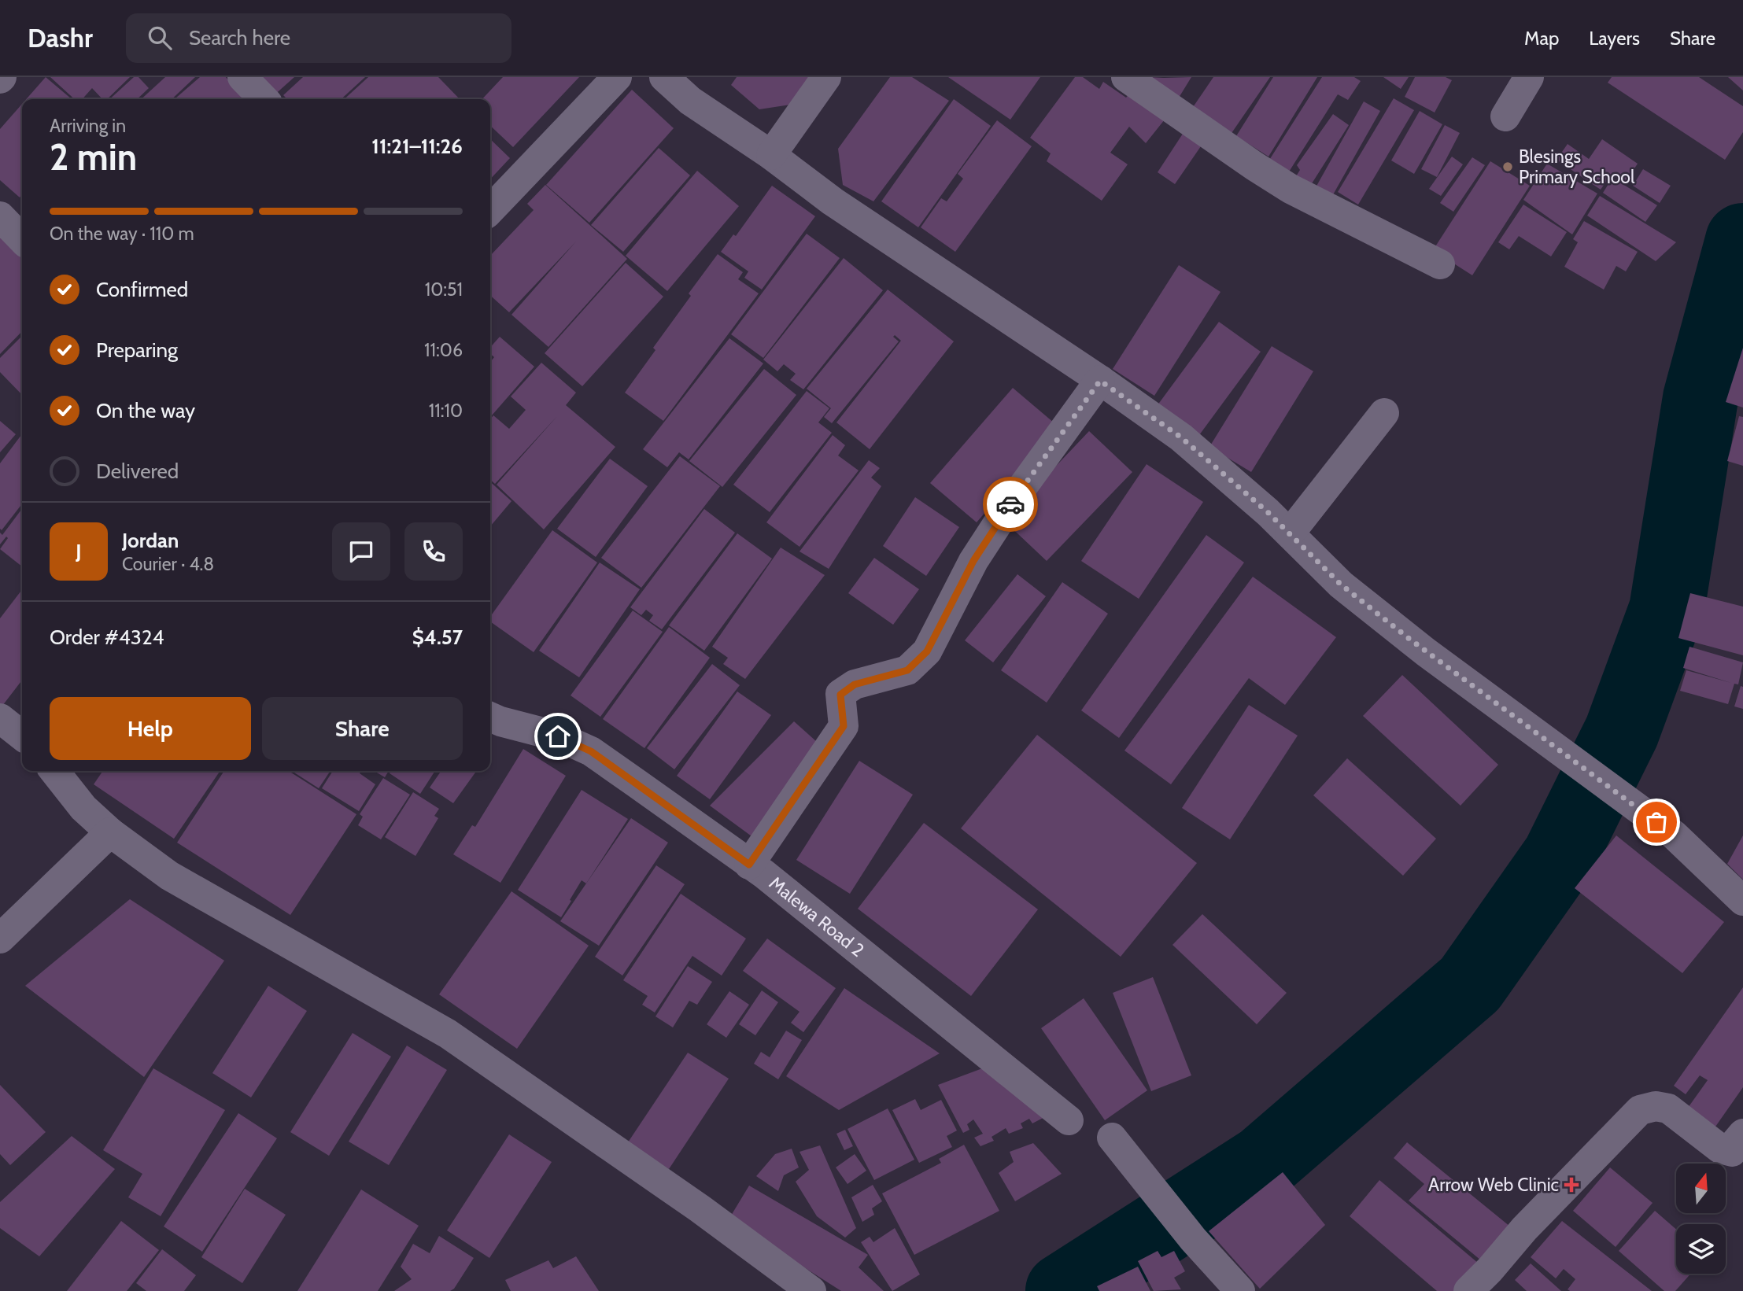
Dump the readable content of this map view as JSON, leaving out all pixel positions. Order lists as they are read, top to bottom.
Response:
{
  "streets": {
    "street": ["Malewa Road 2"]
  },
  "places": {
    "other": ["Blesings Primary School"],
    "health": ["Arrow Web Clinic"]
  },
  "north": "top",
  "page": {
    "header": "Dashr",
    "search": "Search here",
    "nav": ["Map", "Layers", "Share"],
    "heading": ["2 min", "Arriving in", "11:21–11:26"],
    "panel": [
      "Jordan",
      "Courier · 4.8",
      "Order #4324",
      "$4.57"
    ],
    "bar": "On the way · 110 m",
    "list": [
      ["Confirmed", "10:51"],
      ["Preparing", "11:06"],
      ["On the way", "11:10"],
      "Delivered"
    ],
    "round": "J",
    "buttons": ["Help", "Share"]
  }
}
